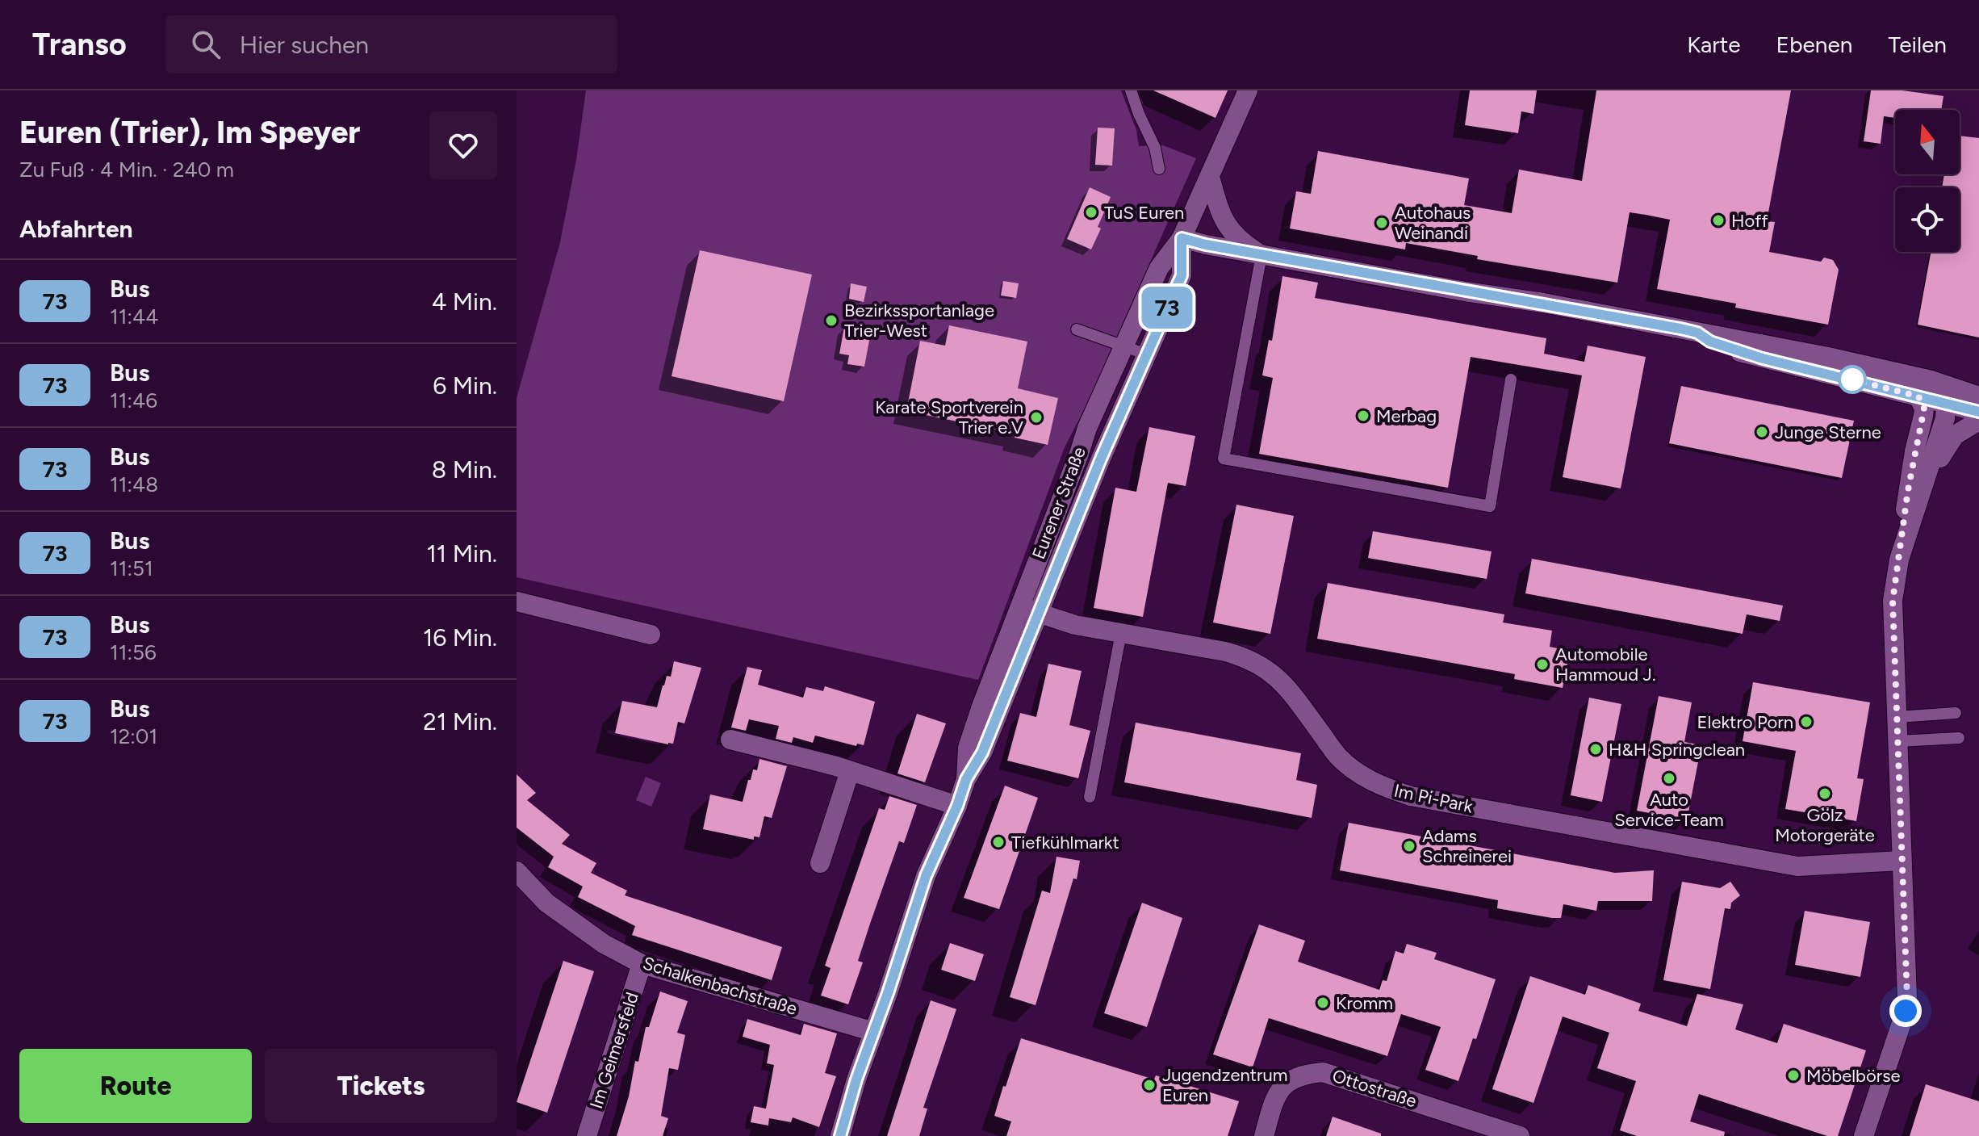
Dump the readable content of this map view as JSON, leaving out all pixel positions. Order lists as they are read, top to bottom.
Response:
{
  "streets": {
    "street": [
      "Eurener Straße",
      "Im Pi-Park",
      "Schalkenbachstraße",
      "Im Geimersfeld",
      "Ottostraße"
    ]
  },
  "crossings": [
    ["Eurener Straße", "Im Pi-Park"],
    ["Eurener Straße", "Schalkenbachstraße"],
    ["Schalkenbachstraße", "Im Geimersfeld"]
  ],
  "places": [
    "TuS Euren",
    "Hoff",
    "Autohaus Weinandi",
    "Bezirkssportanlage Trier-West",
    "Merbag",
    "Karate Sportverein Trier e.V",
    "Junge Sterne",
    "Automobile Hammoud J.",
    "Elektro Porn",
    "H&H Springclean",
    "Auto Service-Team",
    "Gölz Motorgeräte",
    "Tiefkühlmarkt",
    "Adams Schreinerei",
    "Kromm",
    "Möbelbörse",
    "Jugendzentrum Euren"
  ],
  "lines": ["bus line 73"],
  "north": "top",
  "page": {
    "header": "Transo",
    "search": "Hier suchen",
    "nav": ["Karte", "Ebenen", "Teilen"],
    "heading": [
      ["Euren (Trier), Im Speyer", "Zu Fuß · 4 Min. · 240 m"],
      "Abfahrten"
    ],
    "on_map": "73",
    "list": [
      {
        "mark": "73",
        "name": "Bus",
        "note": "11:44",
        "value": "4 Min."
      },
      {
        "mark": "73",
        "name": "Bus",
        "note": "11:46",
        "value": "6 Min."
      },
      {
        "mark": "73",
        "name": "Bus",
        "note": "11:48",
        "value": "8 Min."
      },
      {
        "mark": "73",
        "name": "Bus",
        "note": "11:51",
        "value": "11 Min."
      },
      {
        "mark": "73",
        "name": "Bus",
        "note": "11:56",
        "value": "16 Min."
      },
      {
        "mark": "73",
        "name": "Bus",
        "note": "12:01",
        "value": "21 Min."
      }
    ],
    "buttons": ["Route", "Tickets"]
  }
}
